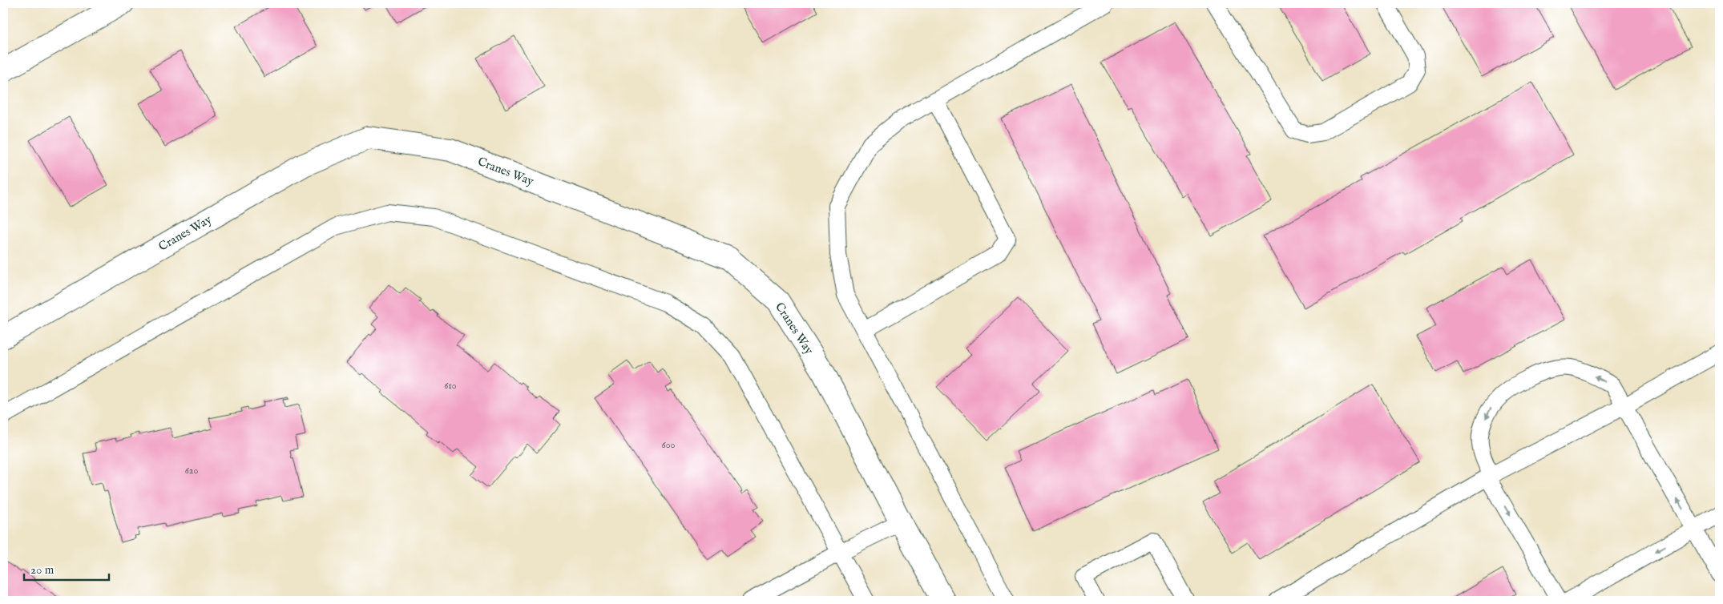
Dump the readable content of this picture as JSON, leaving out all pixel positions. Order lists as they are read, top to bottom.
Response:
{
  "streets": {
    "street": ["Cranes Way"]
  },
  "house_numbers": ["610", "600", "620"],
  "scale_bar": "20 m"
}
